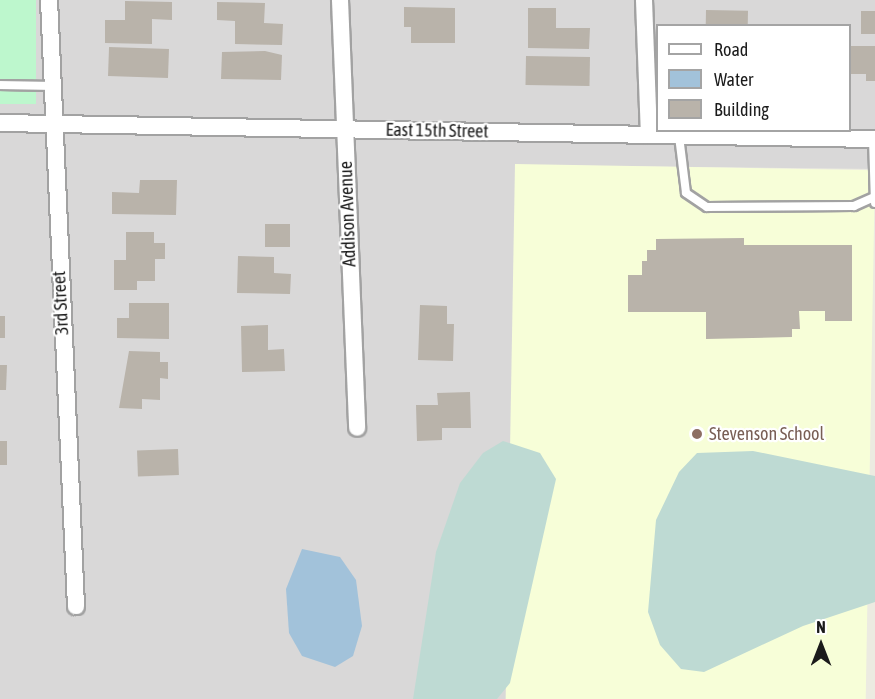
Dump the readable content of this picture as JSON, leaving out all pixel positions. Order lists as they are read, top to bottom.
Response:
{
  "streets": {
    "street": ["East 15th Street", "Addison Avenue", "3rd Street"]
  },
  "crossings": [
    ["East 15th Street", "Addison Avenue"],
    ["East 15th Street", "3rd Street"]
  ],
  "places": ["Stevenson School"],
  "legend": ["Road", "Water", "Building"],
  "north": "top"
}
